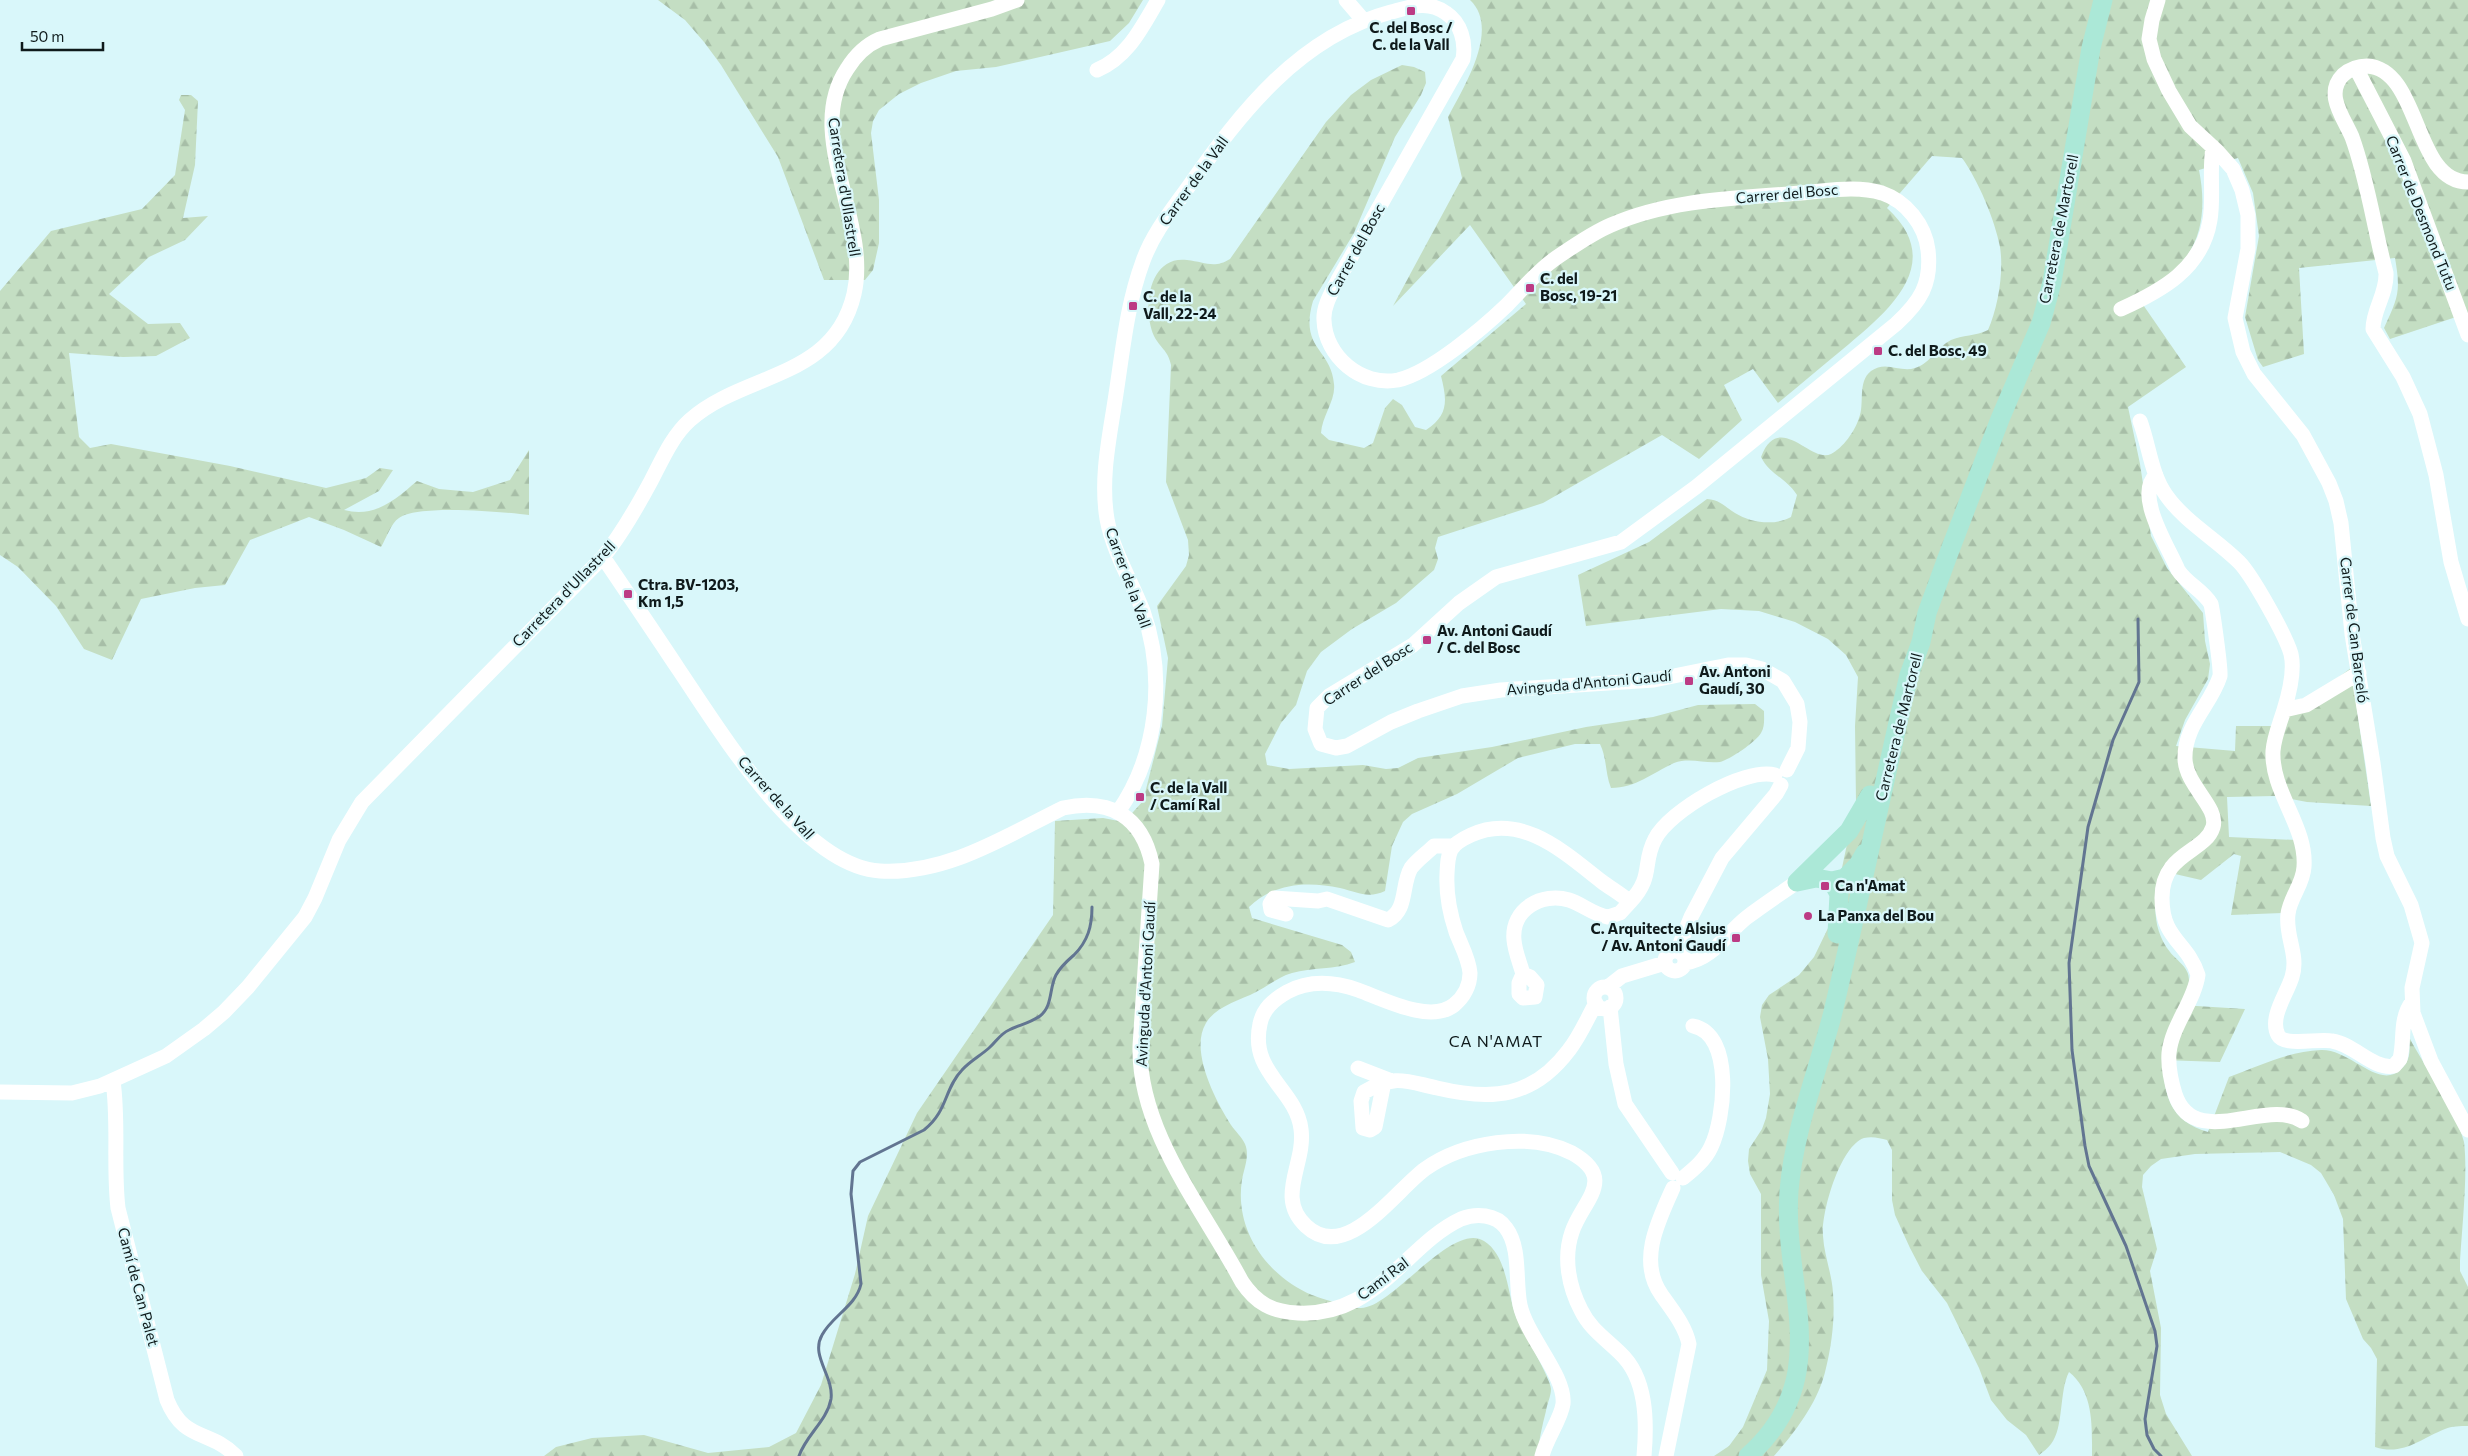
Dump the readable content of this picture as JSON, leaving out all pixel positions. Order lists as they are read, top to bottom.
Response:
{
  "streets": {
    "main road": ["Carretera de Martorell"],
    "street": [
      "Carrer de la Vall",
      "Carretera d'Ullastrell",
      "Carrer del Bosc",
      "Carrer de Desmond Tutu",
      "Carrer de Can Barceló",
      "Avinguda d'Antoni Gaudí",
      "Camí Ral",
      "Camí de Can Palet"
    ]
  },
  "crossings": [
    ["Carrer de la Vall", "Carretera d'Ullastrell"],
    ["Carrer de la Vall", "Carrer del Bosc"],
    ["Carrer de la Vall", "Avinguda d'Antoni Gaudí"],
    ["Carretera d'Ullastrell", "Camí de Can Palet"],
    ["Carrer del Bosc", "Avinguda d'Antoni Gaudí"],
    ["Avinguda d'Antoni Gaudí", "Camí Ral"]
  ],
  "districts": ["CA N'AMAT"],
  "places": {
    "transit": [
      "C. del Bosc / C. de la Vall",
      "C. del Bosc, 19-21",
      "C. de la Vall, 22-24",
      "C. del Bosc, 49",
      "Ctra. BV-1203, Km 1,5",
      "Av. Antoni Gaudí / C. del Bosc",
      "Av. Antoni Gaudí, 30",
      "C. de la Vall / Camí Ral",
      "Ca n'Amat",
      "C. Arquitecte Alsius / Av. Antoni Gaudí"
    ],
    "other": ["La Panxa del Bou"]
  },
  "scale_bar": "50 m"
}
